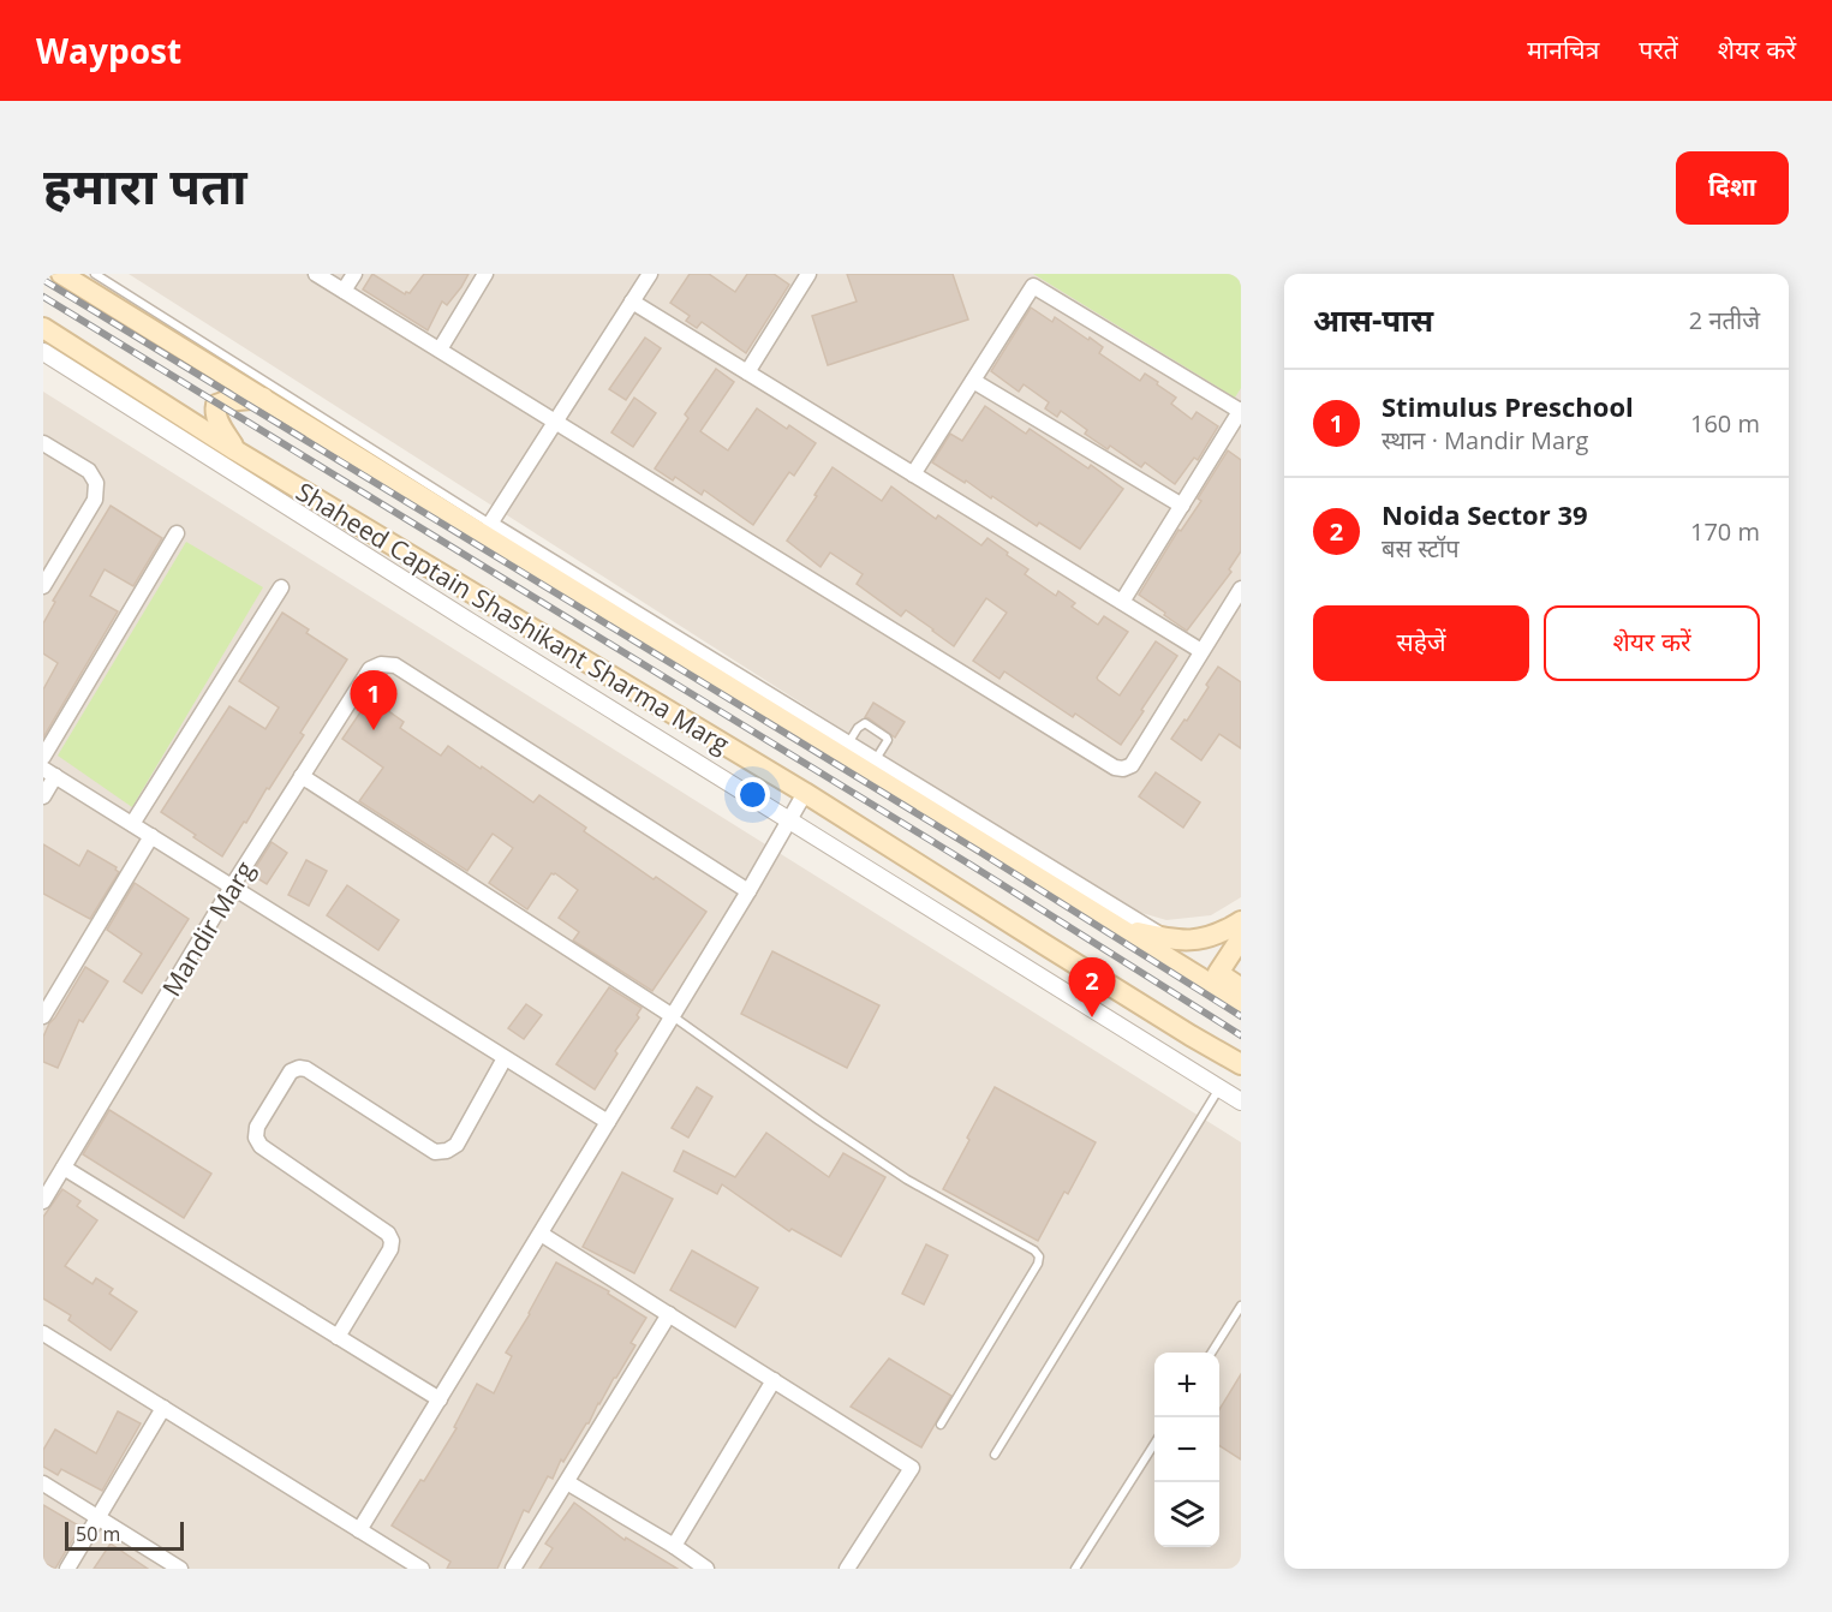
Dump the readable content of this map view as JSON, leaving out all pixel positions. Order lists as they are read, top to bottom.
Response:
{
  "streets": {
    "main road": ["Shaheed Captain Shashikant Sharma Marg"],
    "street": ["Mandir Marg"]
  },
  "scale_bar": "50 m",
  "page": {
    "header": "Waypost",
    "nav": ["मानचित्र", "परतें", "शेयर करें"],
    "title": "हमारा पता",
    "buttons": [
      "दिशा",
      ["सहेजें", "शेयर करें"]
    ],
    "heading": ["आस-पास", "2 नतीजे"],
    "list": [
      {
        "mark": "1",
        "name": "Stimulus Preschool",
        "note": "स्थान · Mandir Marg",
        "value": "160 m"
      },
      {
        "mark": "2",
        "name": "Noida Sector 39",
        "note": "बस स्टॉप",
        "value": "170 m"
      }
    ],
    "pins": ["1", "2"],
    "map_buttons": ["+", "−"],
    "scale": "50 m"
  }
}
